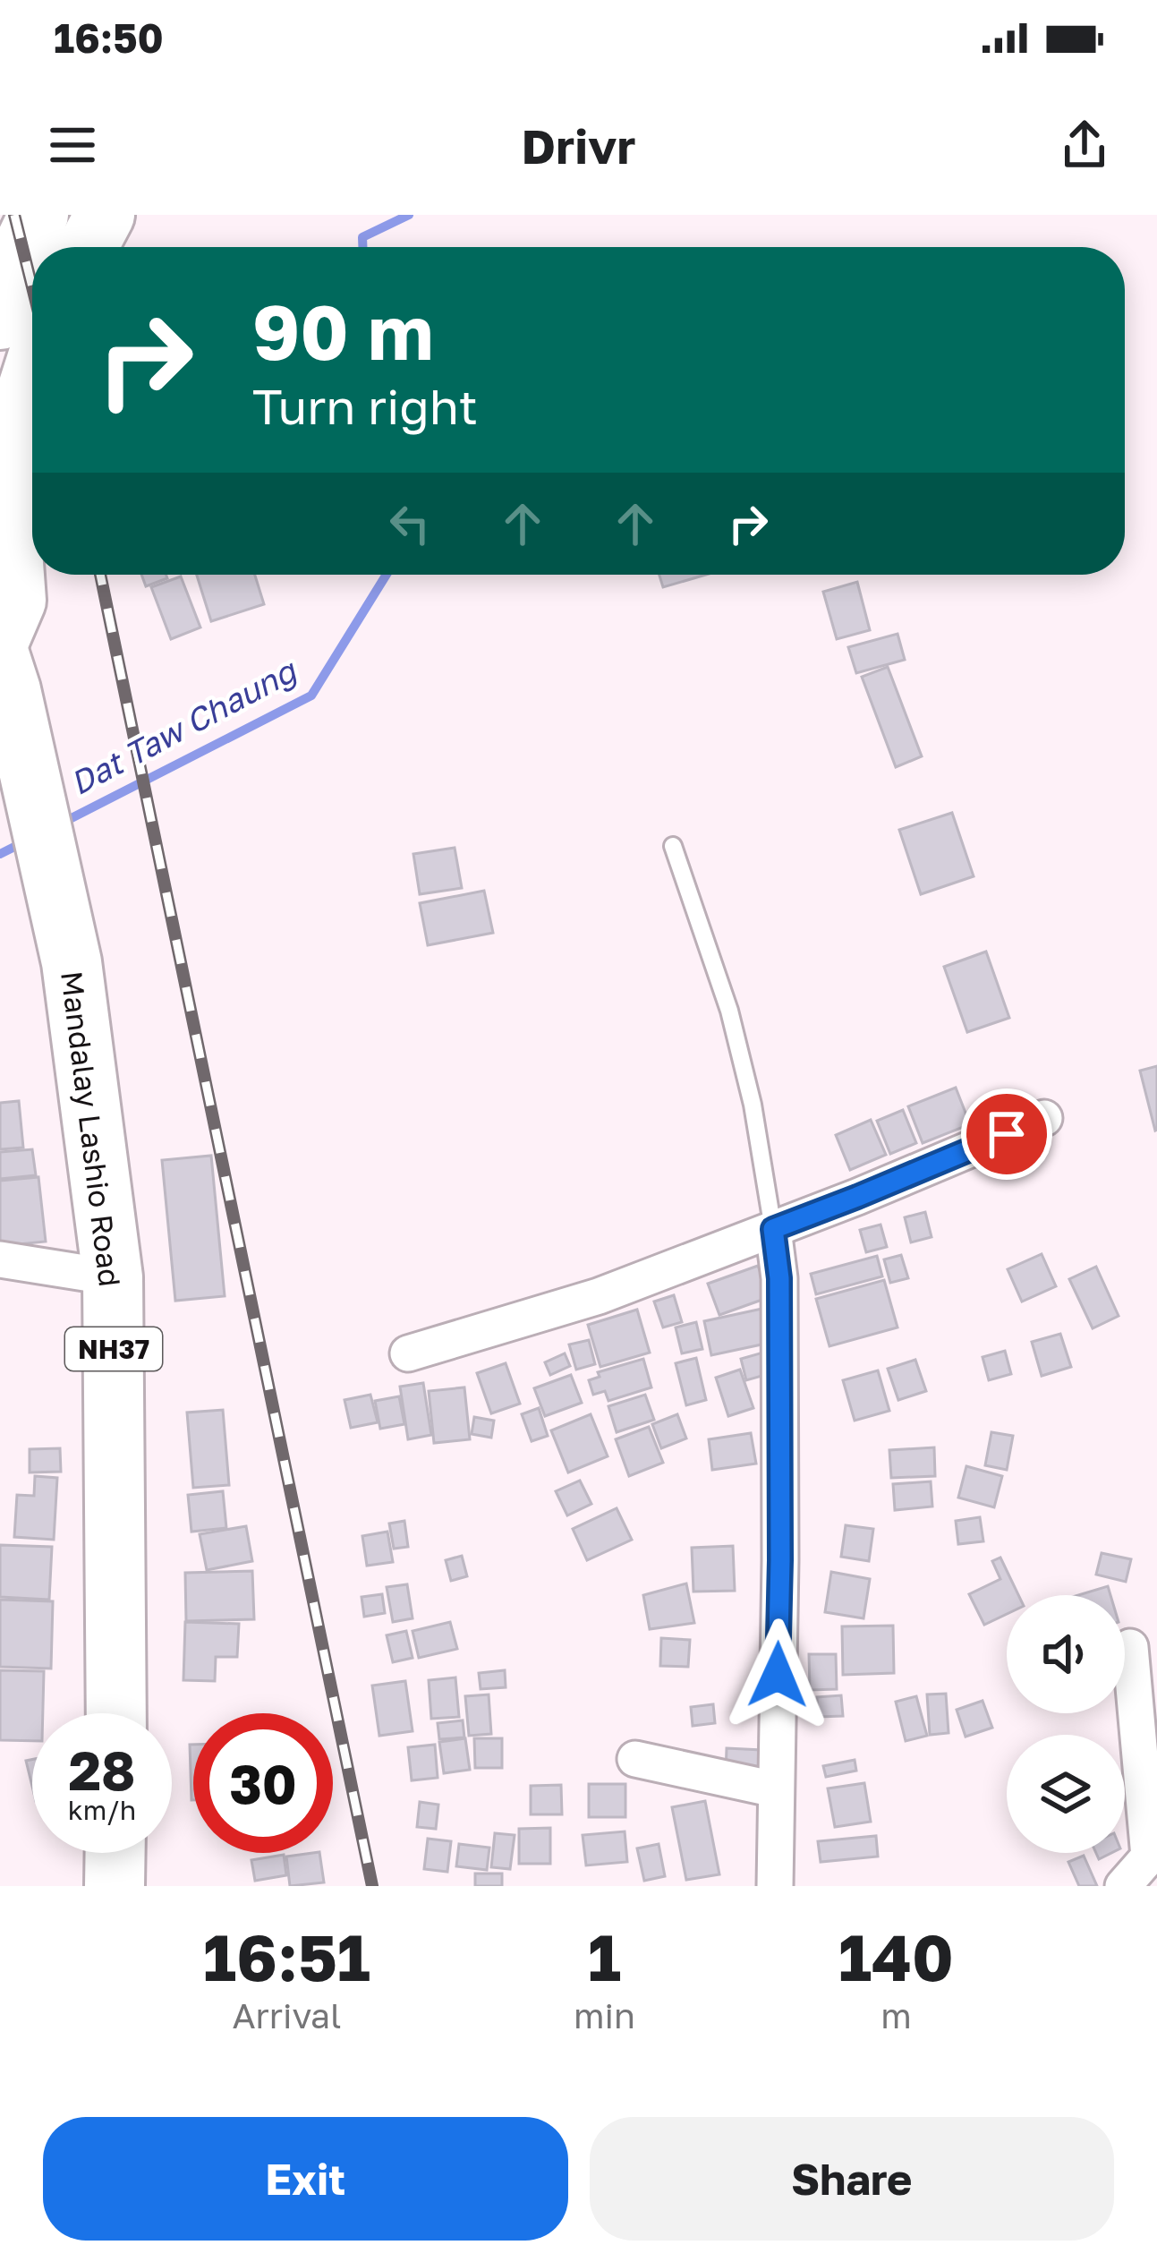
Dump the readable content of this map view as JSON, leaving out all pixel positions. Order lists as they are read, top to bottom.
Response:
{
  "streets": {
    "highway": ["Mandalay Lashio Road", "NH37"]
  },
  "water": ["Dat Taw Chaung"],
  "page": {
    "status": "16:50",
    "header": "Drivr",
    "turn": ["90 m", "Turn right"],
    "speed": "28 km/h",
    "limit": "30",
    "eta": [
      "16:51",
      "Arrival",
      "1",
      "min",
      "140",
      "m"
    ],
    "buttons": ["Exit", "Share"]
  }
}
